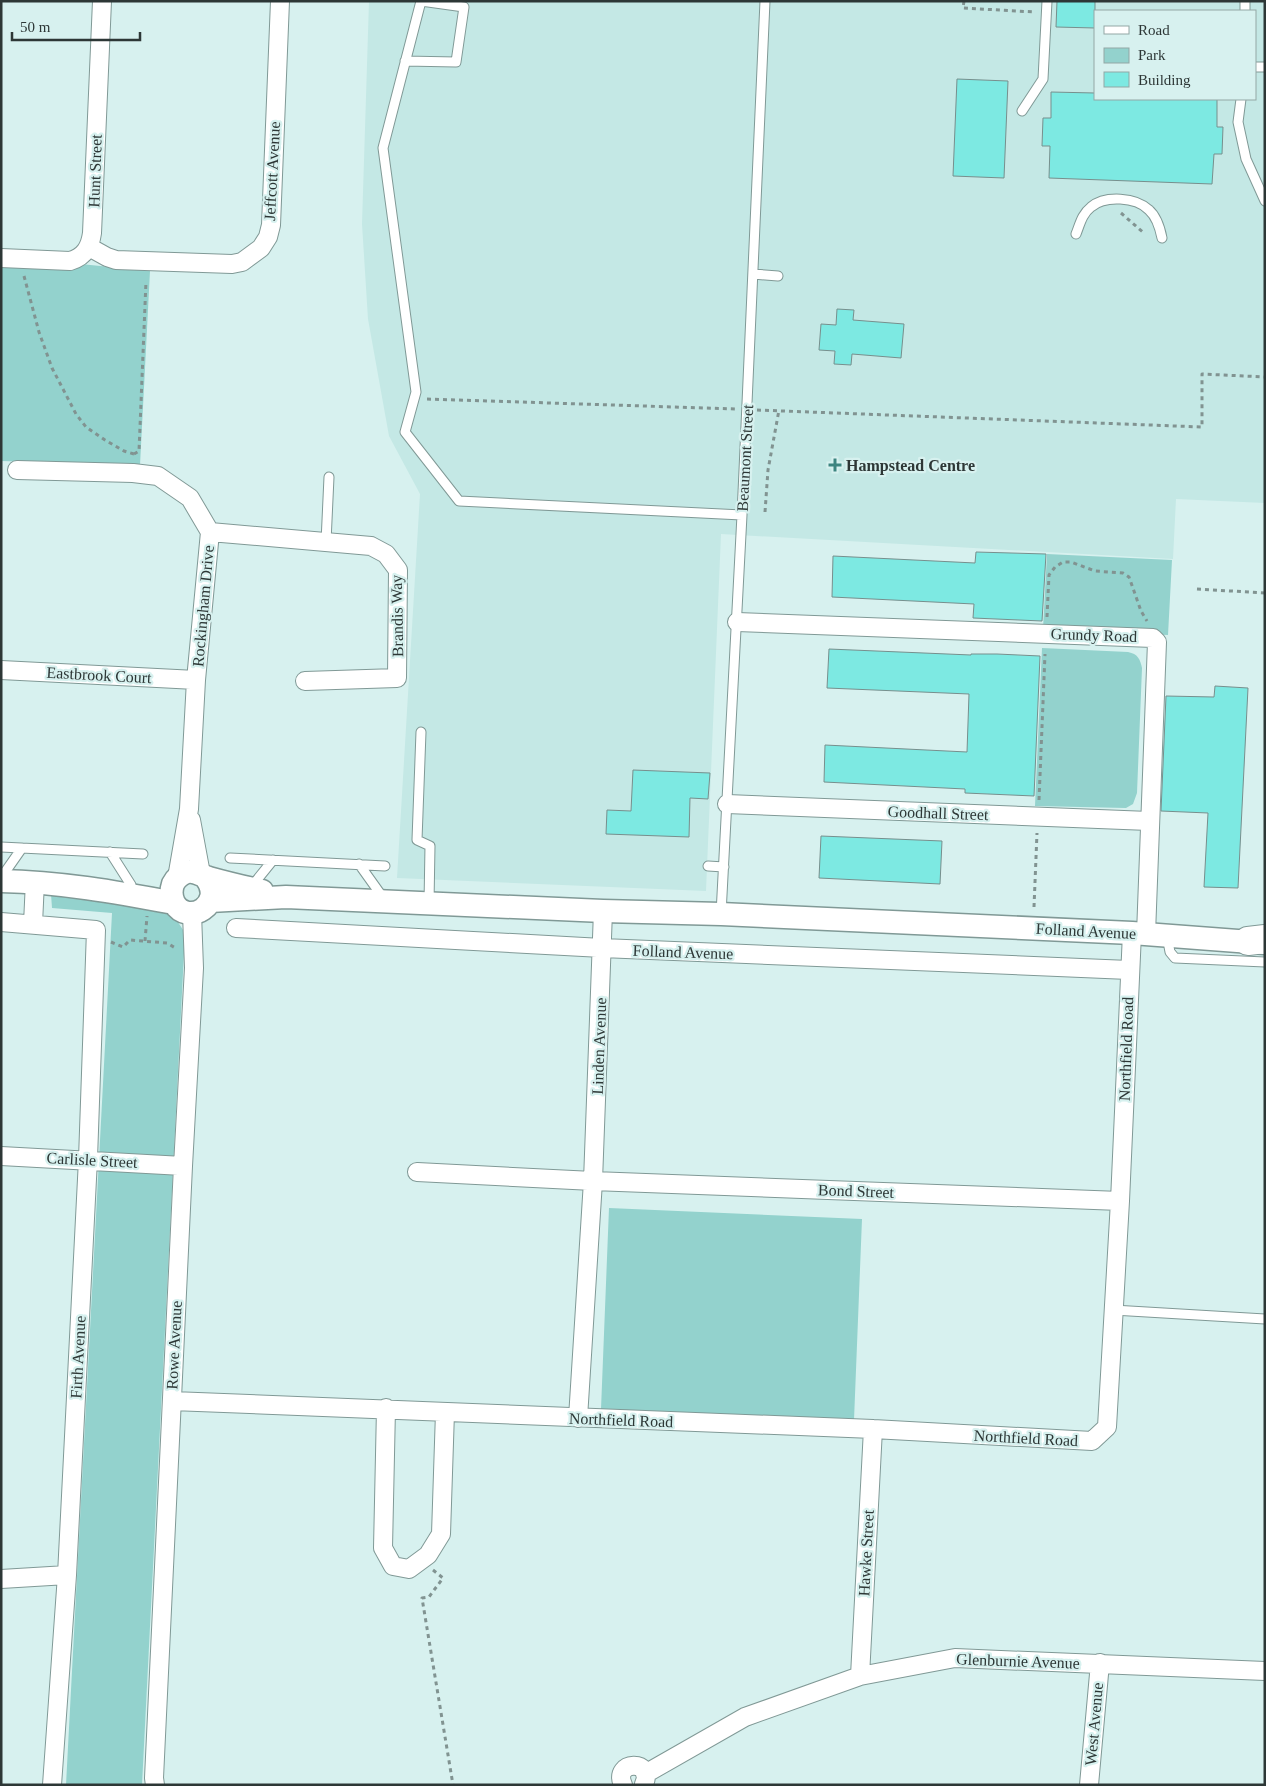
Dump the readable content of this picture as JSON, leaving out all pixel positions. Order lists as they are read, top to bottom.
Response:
{
  "streets": {
    "street": [
      "Hunt Street",
      "Jeffcott Avenue",
      "Rockingham Drive",
      "Brandis Way",
      "Grundy Road",
      "Eastbrook Court",
      "Goodhall Street",
      "Folland Avenue",
      "Linden Avenue",
      "Northfield Road",
      "Carlisle Street",
      "Bond Street",
      "Rowe Avenue",
      "Firth Avenue",
      "Hawke Street",
      "Glenburnie Avenue",
      "West Avenue"
    ],
    "lane": ["Beaumont Street"]
  },
  "crossings": [
    ["Hunt Street", "Jeffcott Avenue"],
    ["Beaumont Street", "Grundy Road"],
    ["Beaumont Street", "Goodhall Street"],
    ["Beaumont Street", "Folland Avenue"],
    ["Rockingham Drive", "Brandis Way"],
    ["Rockingham Drive", "Eastbrook Court"],
    ["Rockingham Drive", "Folland Avenue"],
    ["Rockingham Drive", "Rowe Avenue"],
    ["Grundy Road", "Goodhall Street"],
    ["Grundy Road", "Folland Avenue"],
    ["Grundy Road", "Northfield Road"],
    ["Folland Avenue", "Linden Avenue"],
    ["Folland Avenue", "Northfield Road"],
    ["Folland Avenue", "Rowe Avenue"],
    ["Linden Avenue", "Northfield Road"],
    ["Linden Avenue", "Bond Street"],
    ["Northfield Road", "Bond Street"],
    ["Northfield Road", "Rowe Avenue"],
    ["Northfield Road", "Hawke Street"],
    ["Carlisle Street", "Rowe Avenue"],
    ["Carlisle Street", "Firth Avenue"],
    ["Hawke Street", "Glenburnie Avenue"],
    ["Glenburnie Avenue", "West Avenue"]
  ],
  "places": {
    "health": ["Hampstead Centre"]
  },
  "legend": ["Road", "Park", "Building"],
  "scale_bar": "50 m"
}
